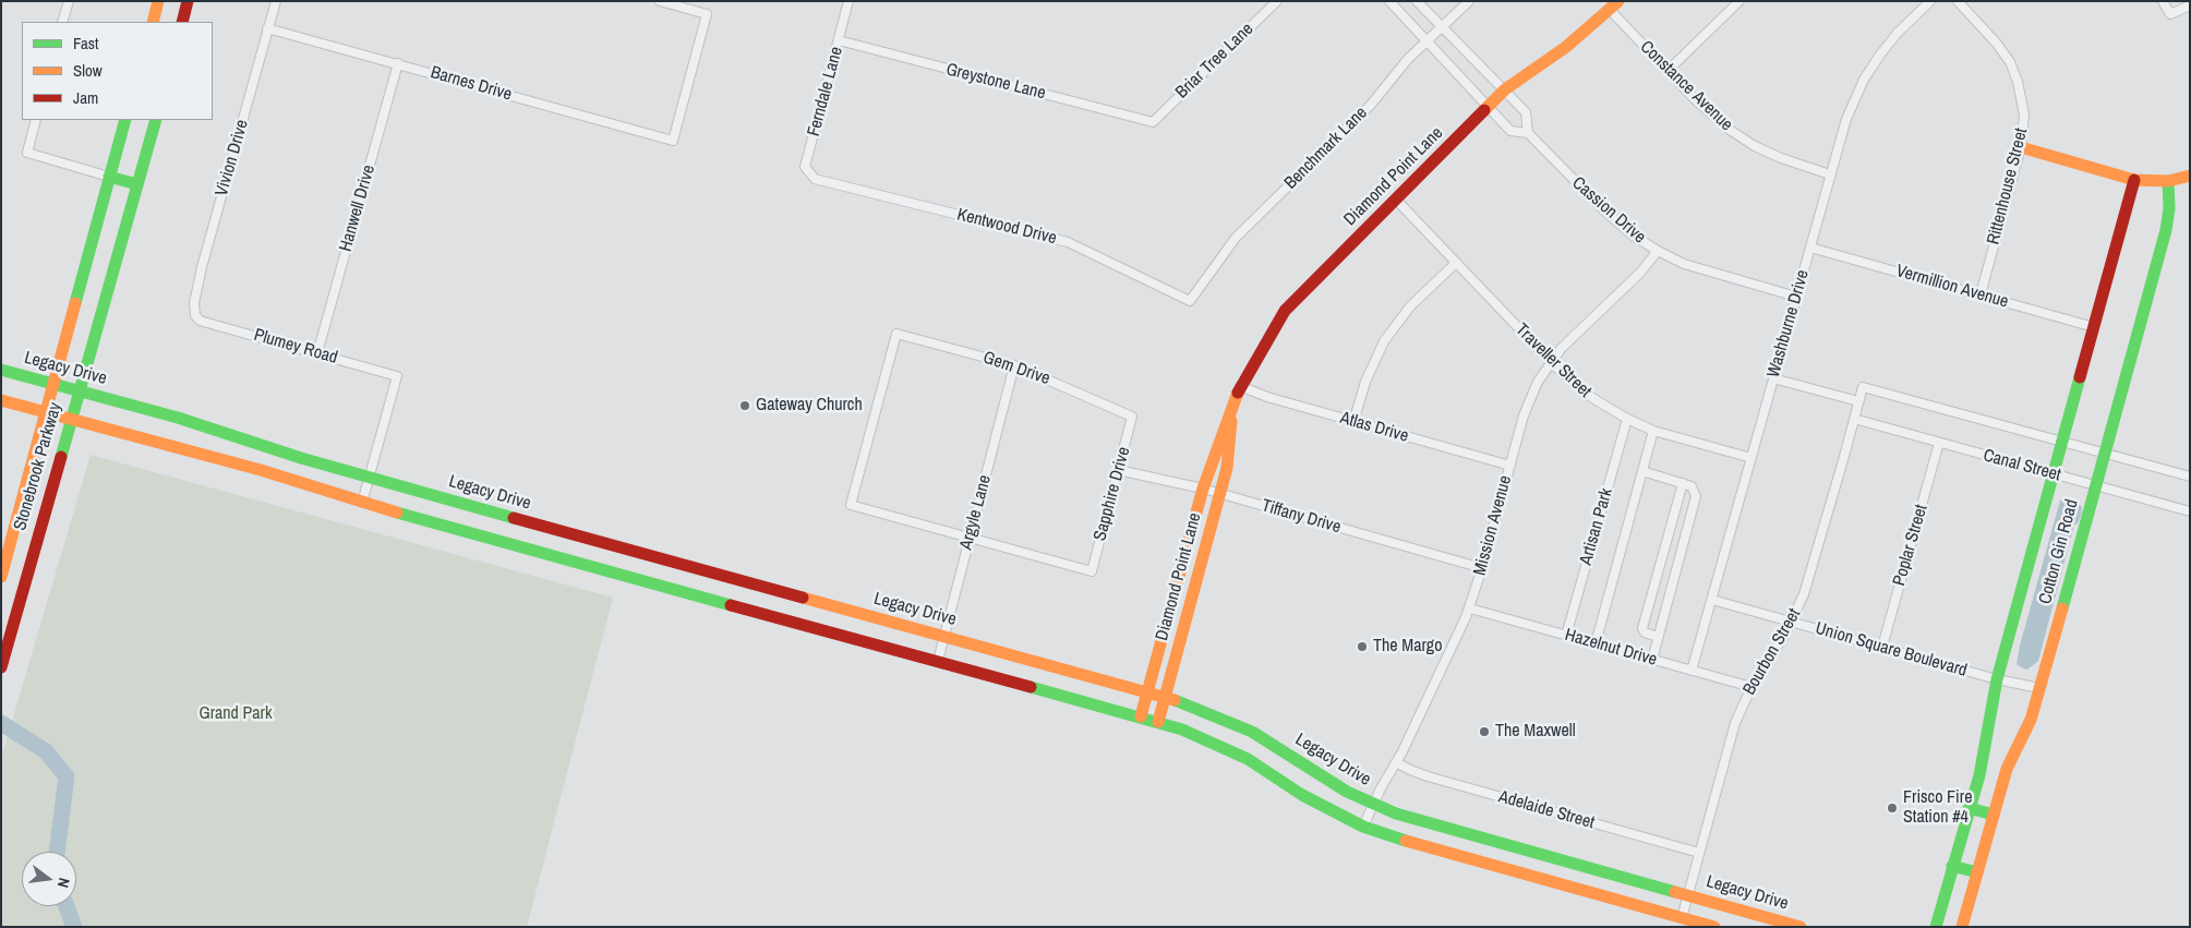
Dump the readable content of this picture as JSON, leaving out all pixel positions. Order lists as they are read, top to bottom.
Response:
{
  "streets": {
    "main road": [
      "Diamond Point Lane",
      "Legacy Drive",
      "Stonebrook Parkway",
      "Cotton Gin Road"
    ],
    "street": [
      "Briar Tree Lane",
      "Greystone Lane",
      "Barnes Drive",
      "Constance Avenue",
      "Ferndale Lane",
      "Benchmark Lane",
      "Vivion Drive",
      "Rittenhouse Street",
      "Hanwell Drive",
      "Cassion Drive",
      "Kentwood Drive",
      "Vermillion Avenue",
      "Washburne Drive",
      "Plumey Road",
      "Traveller Street",
      "Gem Drive",
      "Atlas Drive",
      "Canal Street",
      "Sapphire Drive",
      "Argyle Lane",
      "Tiffany Drive",
      "Mission Avenue",
      "Artisan Park",
      "Poplar Street",
      "Hazelnut Drive",
      "Union Square Boulevard",
      "Bourbon Street",
      "Adelaide Street"
    ]
  },
  "crossings": [
    ["Briar Tree Lane", "Greystone Lane"],
    ["Greystone Lane", "Ferndale Lane"],
    ["Barnes Drive", "Vivion Drive"],
    ["Barnes Drive", "Hanwell Drive"],
    ["Constance Avenue", "Diamond Point Lane"],
    ["Constance Avenue", "Washburne Drive"],
    ["Ferndale Lane", "Kentwood Drive"],
    ["Benchmark Lane", "Cassion Drive"],
    ["Benchmark Lane", "Kentwood Drive"],
    ["Vivion Drive", "Plumey Road"],
    ["Diamond Point Lane", "Cassion Drive"],
    ["Diamond Point Lane", "Traveller Street"],
    ["Diamond Point Lane", "Legacy Drive"],
    ["Diamond Point Lane", "Atlas Drive"],
    ["Diamond Point Lane", "Tiffany Drive"],
    ["Rittenhouse Street", "Vermillion Avenue"],
    ["Hanwell Drive", "Plumey Road"],
    ["Cassion Drive", "Washburne Drive"],
    ["Cassion Drive", "Mission Avenue"],
    ["Vermillion Avenue", "Washburne Drive"],
    ["Vermillion Avenue", "Cotton Gin Road"],
    ["Washburne Drive", "Traveller Street"],
    ["Washburne Drive", "Hazelnut Drive"],
    ["Washburne Drive", "Union Square Boulevard"],
    ["Plumey Road", "Legacy Drive"],
    ["Traveller Street", "Mission Avenue"],
    ["Traveller Street", "Artisan Park"],
    ["Legacy Drive", "Stonebrook Parkway"],
    ["Legacy Drive", "Argyle Lane"],
    ["Legacy Drive", "Mission Avenue"],
    ["Legacy Drive", "Bourbon Street"],
    ["Gem Drive", "Sapphire Drive"],
    ["Gem Drive", "Argyle Lane"],
    ["Atlas Drive", "Mission Avenue"],
    ["Canal Street", "Poplar Street"],
    ["Canal Street", "Cotton Gin Road"],
    ["Canal Street", "Bourbon Street"],
    ["Sapphire Drive", "Argyle Lane"],
    ["Sapphire Drive", "Tiffany Drive"],
    ["Tiffany Drive", "Mission Avenue"],
    ["Mission Avenue", "Hazelnut Drive"],
    ["Mission Avenue", "Adelaide Street"],
    ["Artisan Park", "Hazelnut Drive"],
    ["Poplar Street", "Union Square Boulevard"],
    ["Cotton Gin Road", "Union Square Boulevard"],
    ["Hazelnut Drive", "Bourbon Street"],
    ["Union Square Boulevard", "Bourbon Street"],
    ["Bourbon Street", "Adelaide Street"]
  ],
  "parks": ["Grand Park"],
  "places": [
    "Gateway Church",
    "The Margo",
    "The Maxwell",
    "Frisco Fire Station #4"
  ],
  "legend": ["Fast", "Slow", "Jam"],
  "north": "right"
}
